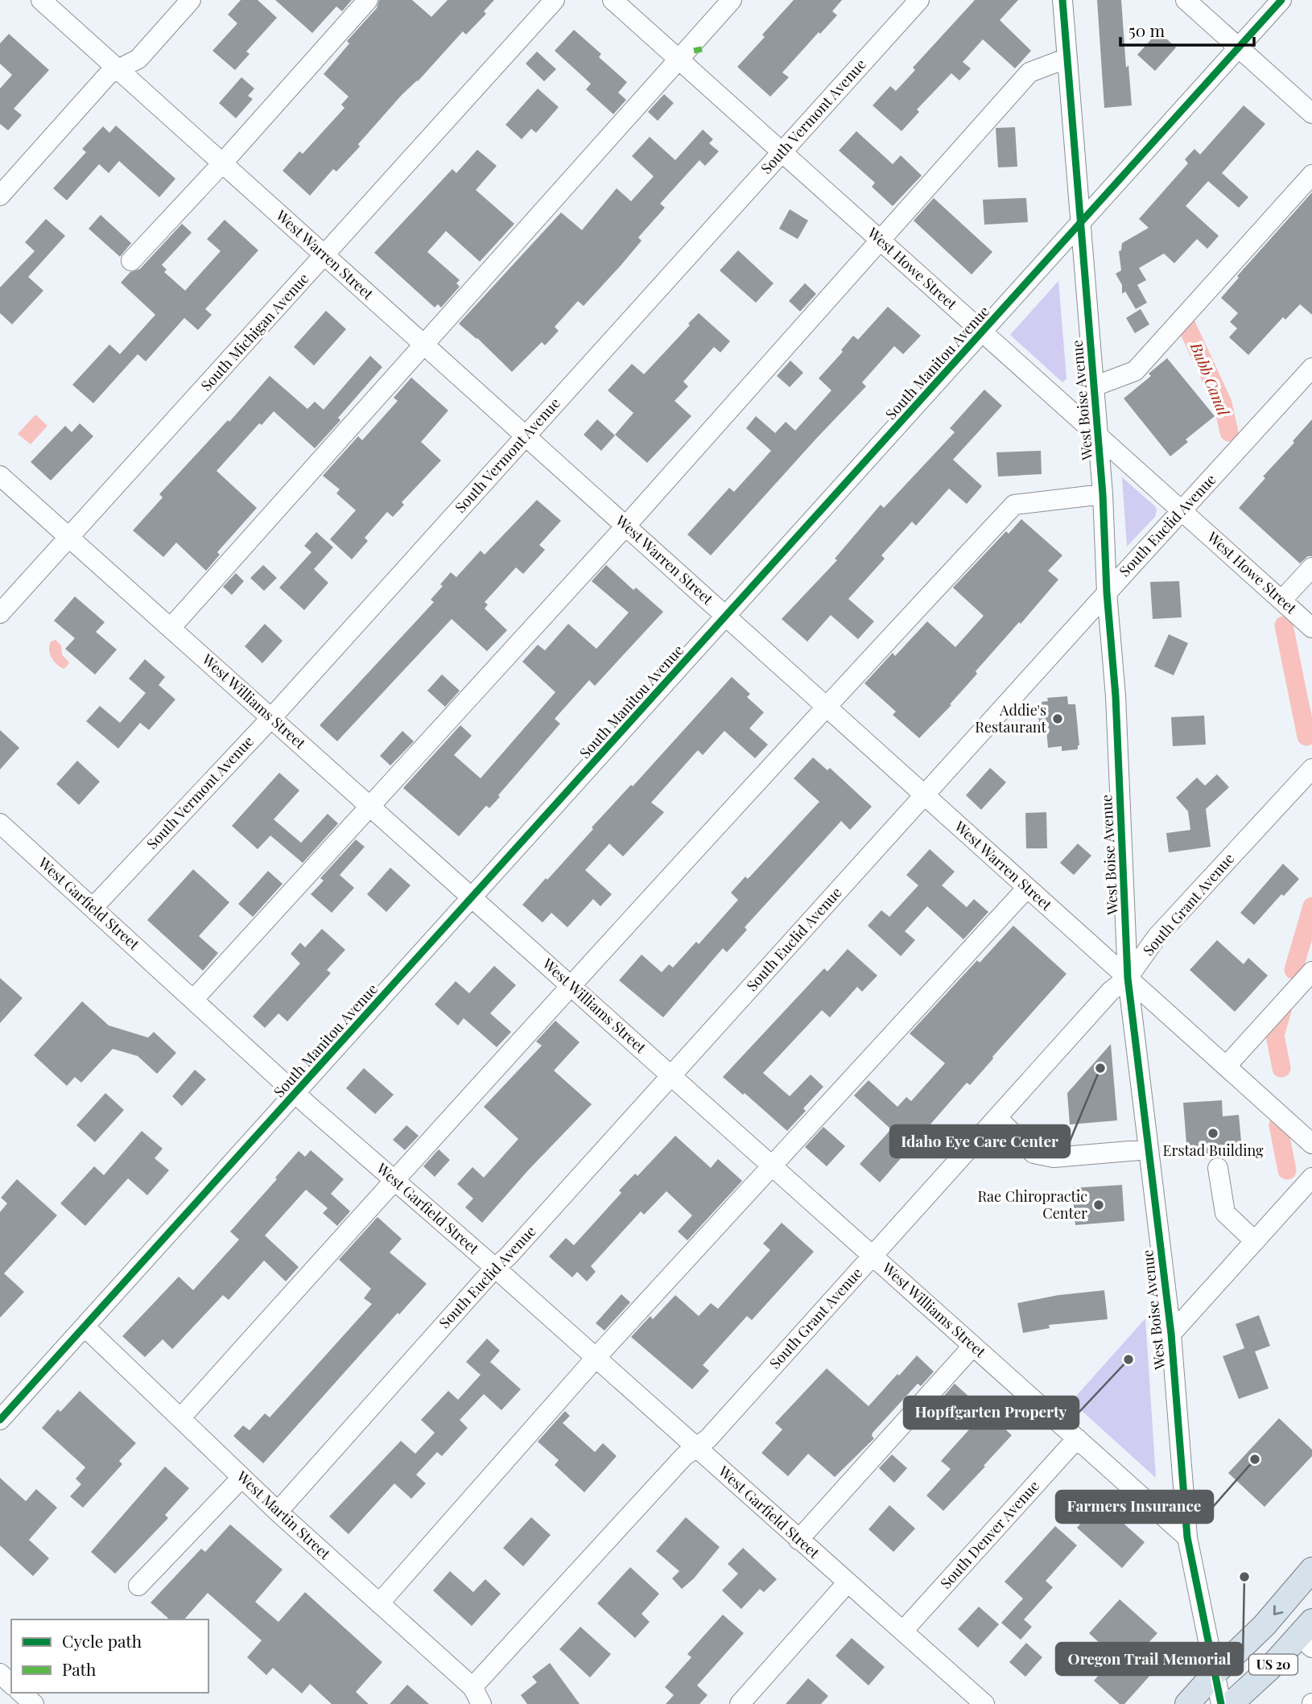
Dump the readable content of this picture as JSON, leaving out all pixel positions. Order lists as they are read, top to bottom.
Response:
{
  "streets": {
    "main road": ["US 20"],
    "street": [
      "South Vermont Avenue",
      "West Warren Street",
      "West Howe Street",
      "South Michigan Avenue",
      "South Manitou Avenue",
      "West Boise Avenue",
      "South Euclid Avenue",
      "West Williams Street",
      "West Garfield Street",
      "South Grant Avenue",
      "West Martin Street",
      "South Denver Avenue"
    ]
  },
  "crossings": [
    ["South Vermont Avenue", "West Warren Street"],
    ["South Vermont Avenue", "West Howe Street"],
    ["South Vermont Avenue", "West Williams Street"],
    ["South Vermont Avenue", "West Garfield Street"],
    ["West Warren Street", "South Michigan Avenue"],
    ["West Warren Street", "South Manitou Avenue"],
    ["West Warren Street", "West Boise Avenue"],
    ["West Warren Street", "South Euclid Avenue"],
    ["West Warren Street", "South Grant Avenue"],
    ["West Howe Street", "South Manitou Avenue"],
    ["West Howe Street", "West Boise Avenue"],
    ["West Howe Street", "South Euclid Avenue"],
    ["South Michigan Avenue", "West Williams Street"],
    ["South Manitou Avenue", "West Boise Avenue"],
    ["South Manitou Avenue", "West Williams Street"],
    ["South Manitou Avenue", "West Garfield Street"],
    ["South Manitou Avenue", "West Martin Street"],
    ["West Boise Avenue", "South Euclid Avenue"],
    ["West Boise Avenue", "West Williams Street"],
    ["West Boise Avenue", "South Grant Avenue"],
    ["West Boise Avenue", "US 20"],
    ["South Euclid Avenue", "West Williams Street"],
    ["South Euclid Avenue", "West Garfield Street"],
    ["South Euclid Avenue", "West Martin Street"],
    ["West Williams Street", "South Grant Avenue"],
    ["West Williams Street", "South Denver Avenue"],
    ["West Garfield Street", "South Grant Avenue"],
    ["West Garfield Street", "South Denver Avenue"],
    ["South Grant Avenue", "West Martin Street"]
  ],
  "water": ["Bubb Canal"],
  "places": [
    "Addie's Restaurant",
    "Idaho Eye Care Center",
    "Erstad Building",
    "Rae Chiropractic Center",
    "Hopffgarten Property",
    "Farmers Insurance",
    "Oregon Trail Memorial"
  ],
  "legend": ["Cycle path", "Path"],
  "scale_bar": "50 m"
}
